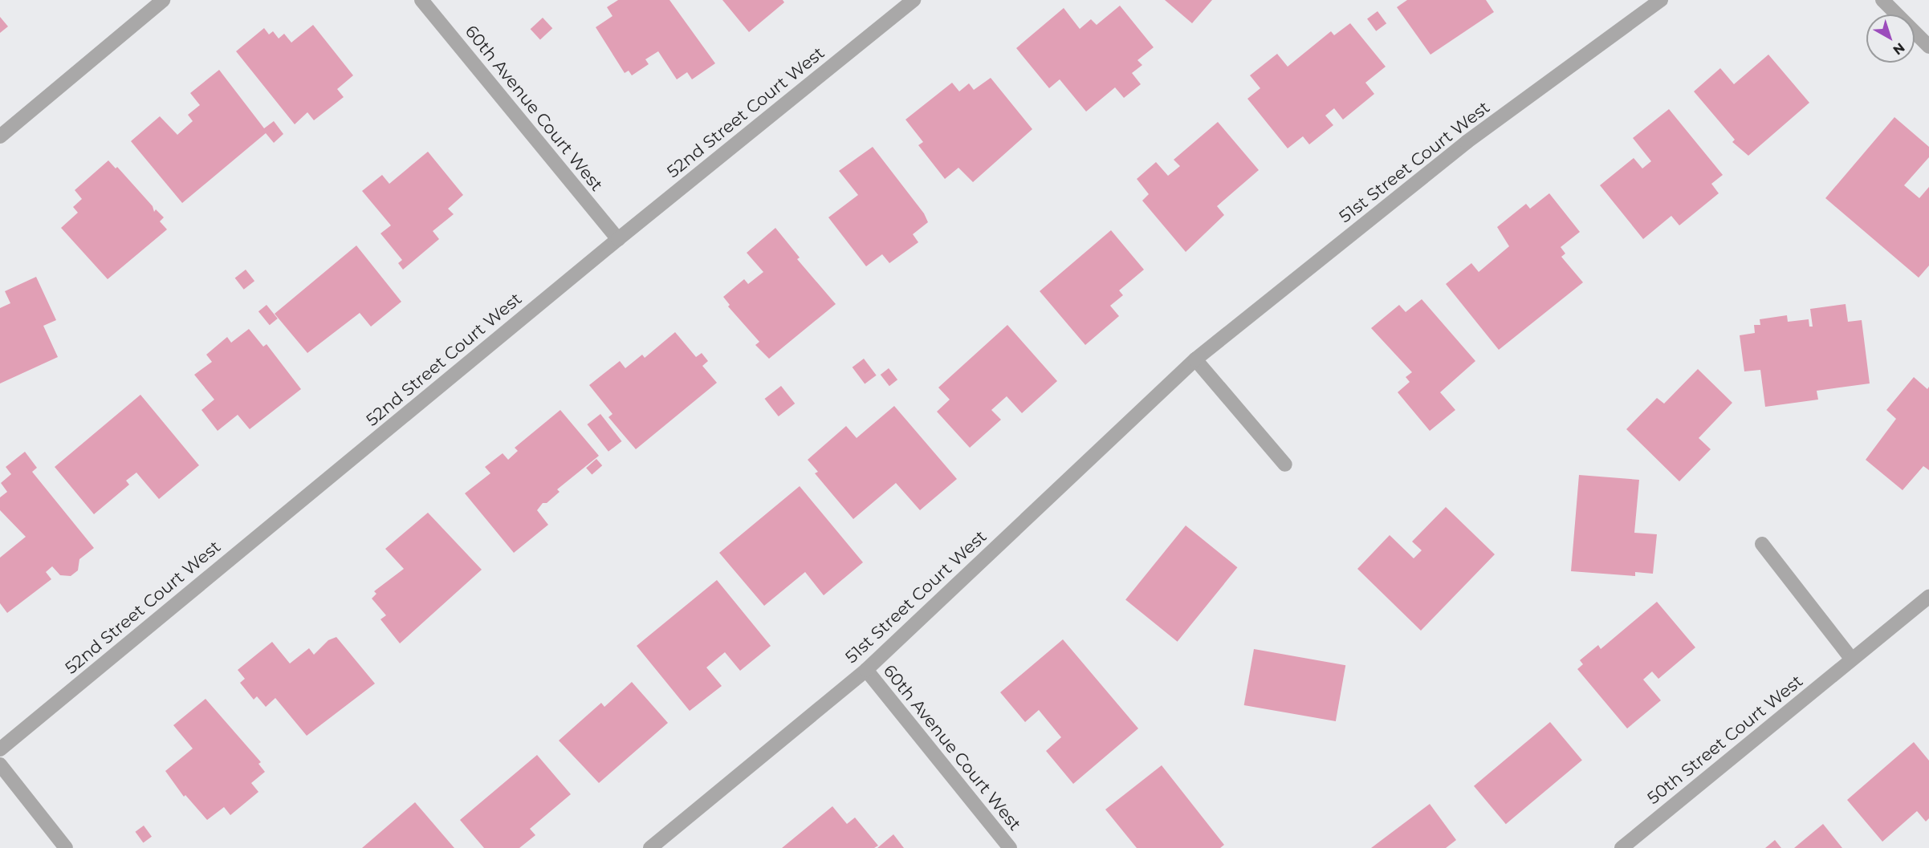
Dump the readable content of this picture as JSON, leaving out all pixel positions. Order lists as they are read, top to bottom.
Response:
{
  "streets": {
    "street": [
      "60th Avenue Court West",
      "52nd Street Court West",
      "51st Street Court West",
      "50th Street Court West"
    ]
  },
  "crossings": [
    ["60th Avenue Court West", "52nd Street Court West"],
    ["60th Avenue Court West", "51st Street Court West"]
  ],
  "north": "bottom right"
}
